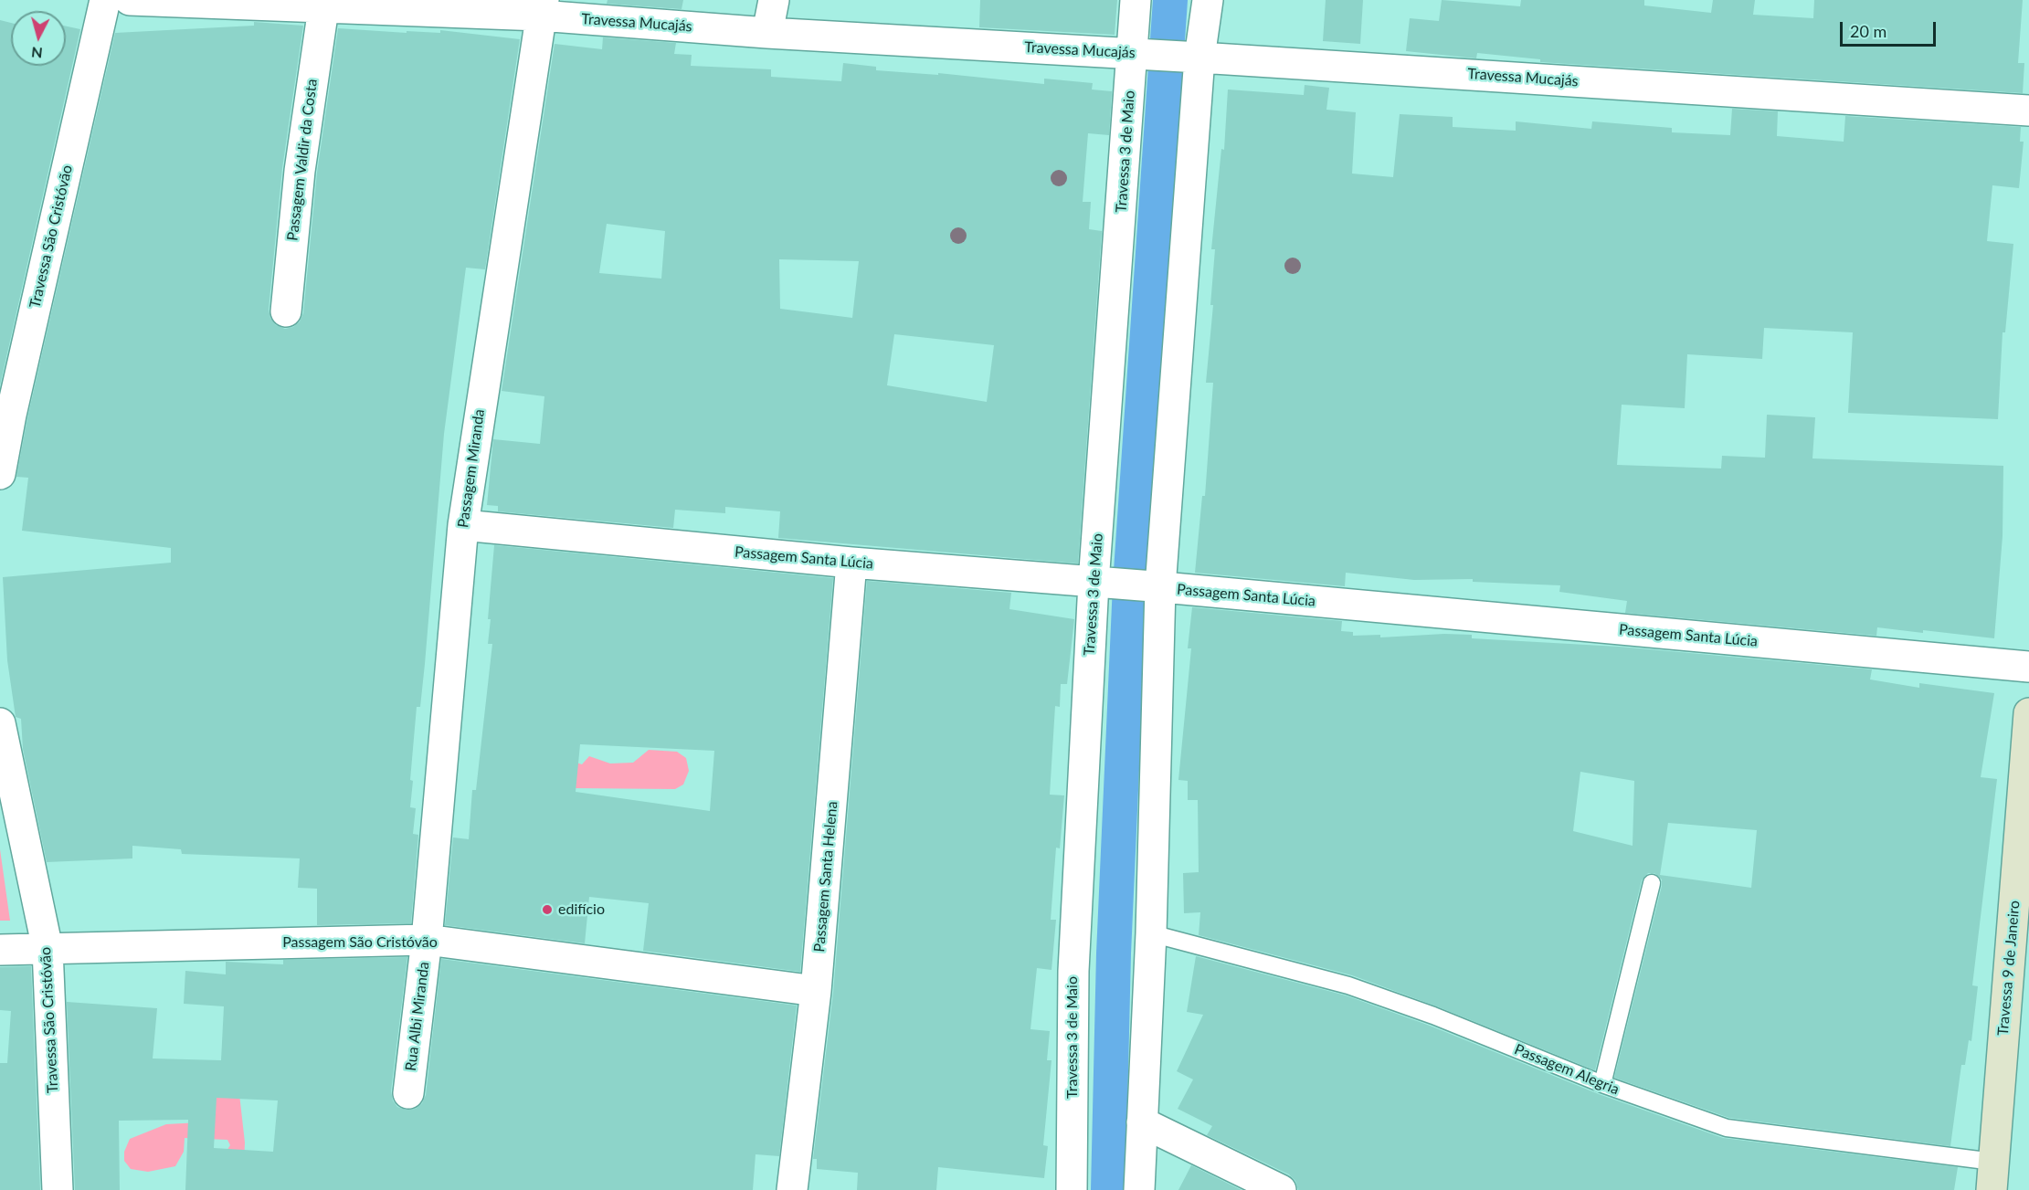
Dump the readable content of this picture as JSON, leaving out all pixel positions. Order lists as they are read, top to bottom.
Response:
{
  "streets": {
    "street": [
      "Travessa Mucajás",
      "Travessa 3 de Maio",
      "Passagem Valdir da Costa",
      "Travessa São Cristóvão",
      "Passagem Miranda",
      "Passagem Santa Lúcia",
      "Passagem Santa Helena",
      "Passagem São Cristóvão",
      "Travessa 9 de Janeiro",
      "Rua Albi Miranda"
    ],
    "lane": ["Passagem Alegria"]
  },
  "crossings": [
    ["Travessa Mucajás", "Travessa 3 de Maio"],
    ["Travessa Mucajás", "Passagem Valdir da Costa"],
    ["Travessa Mucajás", "Passagem Miranda"],
    ["Travessa 3 de Maio", "Passagem Santa Lúcia"],
    ["Travessa São Cristóvão", "Passagem São Cristóvão"],
    ["Passagem Miranda", "Passagem Santa Lúcia"],
    ["Passagem Miranda", "Passagem São Cristóvão"],
    ["Passagem Miranda", "Rua Albi Miranda"],
    ["Passagem Santa Lúcia", "Passagem Santa Helena"],
    ["Passagem Santa Helena", "Passagem São Cristóvão"],
    ["Passagem São Cristóvão", "Rua Albi Miranda"],
    ["Travessa 9 de Janeiro", "Passagem Alegria"]
  ],
  "places": ["edifício"],
  "scale_bar": "20 m",
  "north": "bottom"
}
